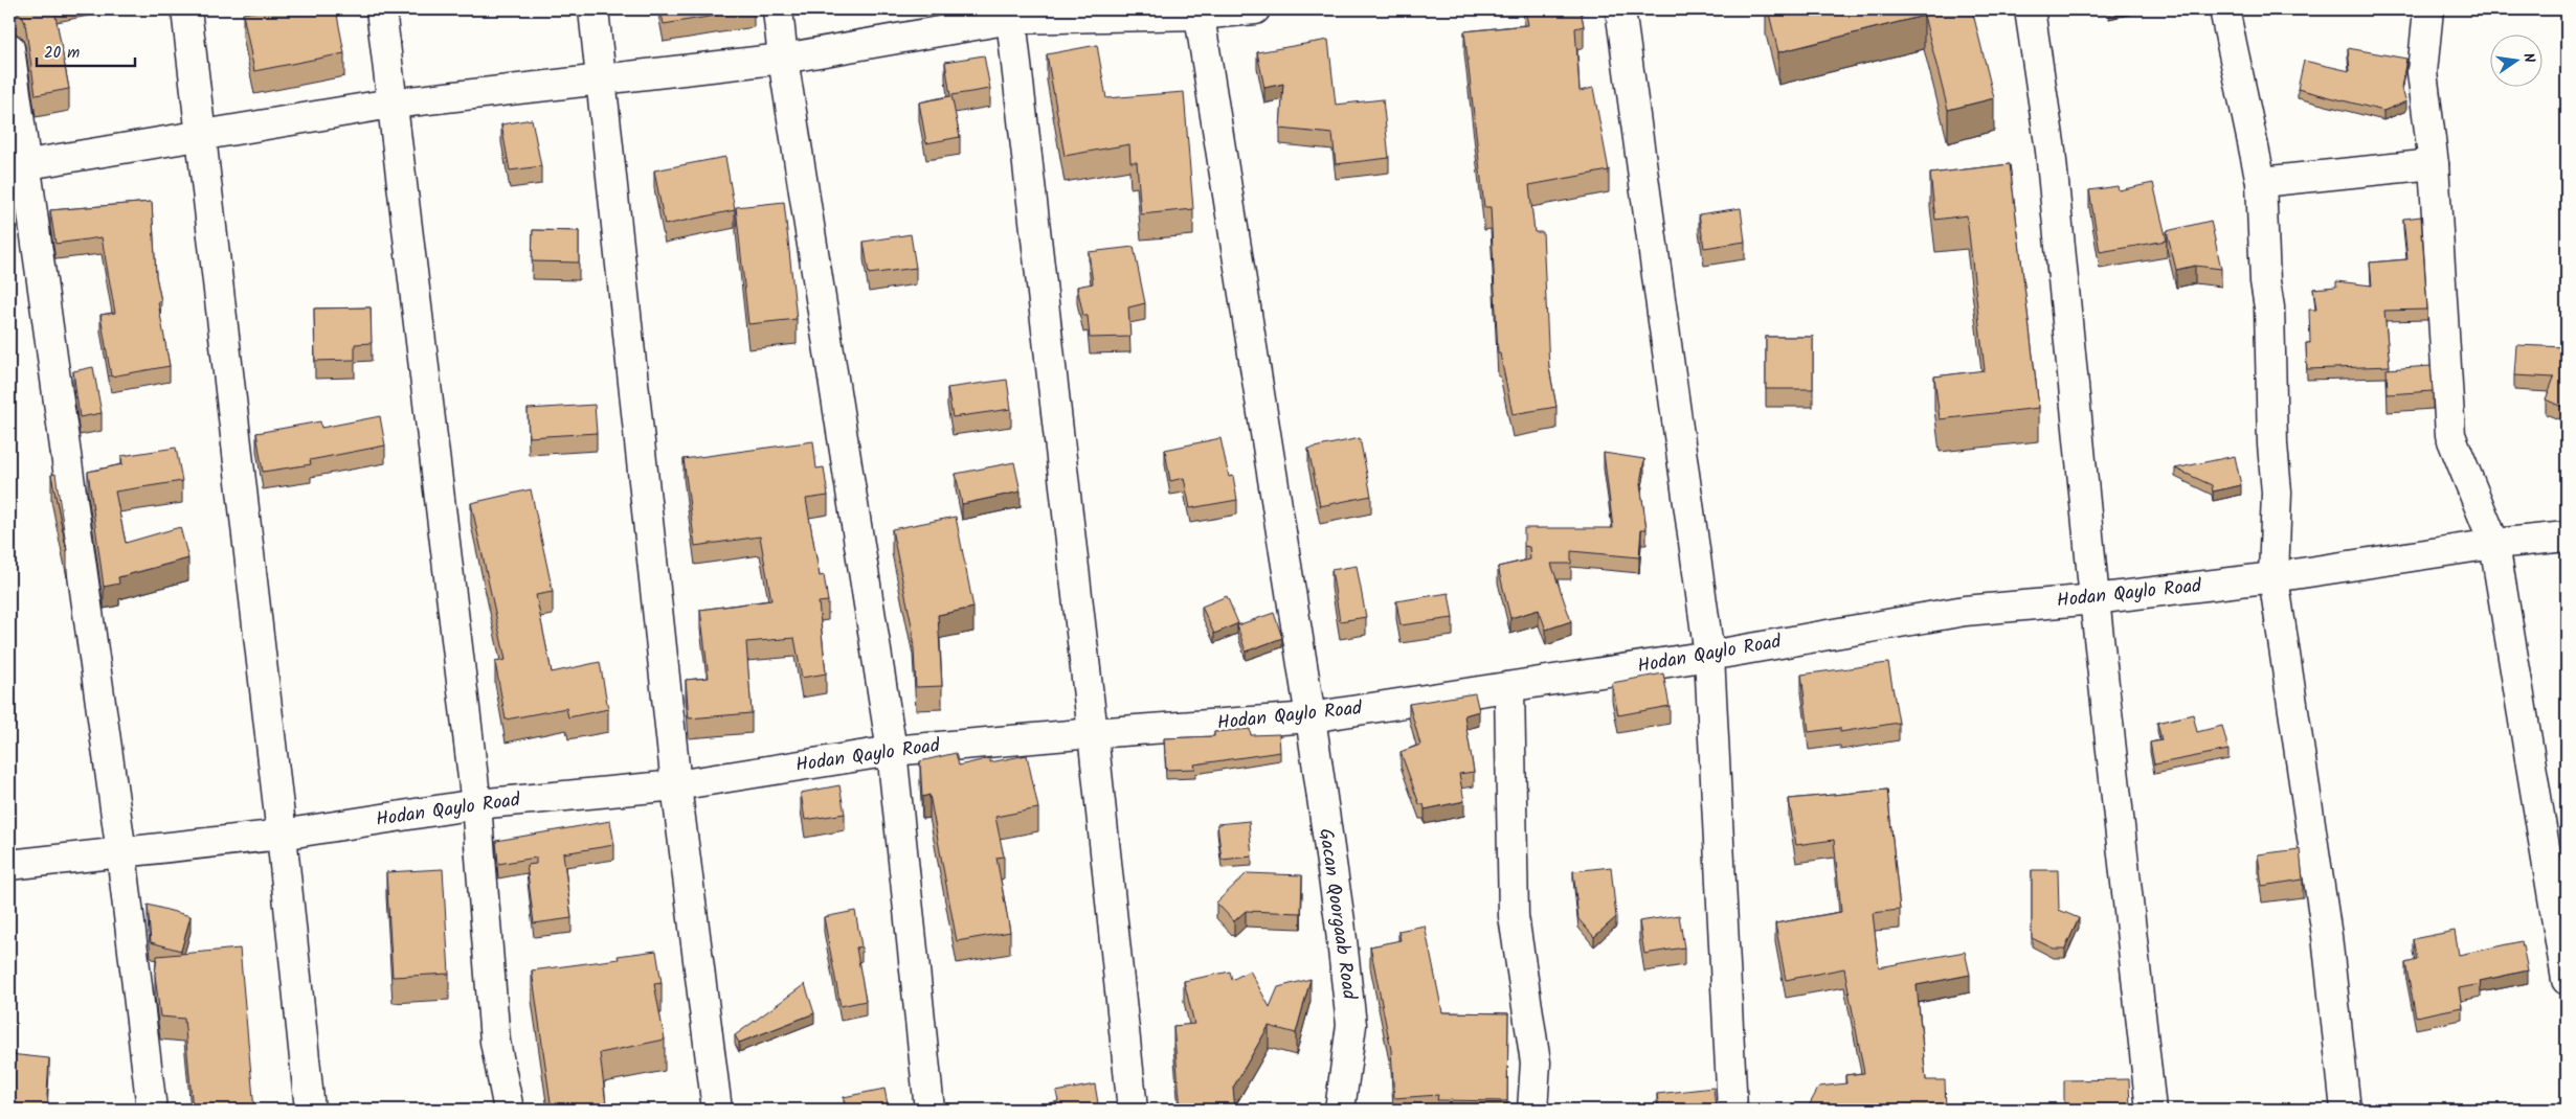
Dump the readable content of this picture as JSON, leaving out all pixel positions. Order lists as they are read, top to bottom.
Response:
{
  "streets": {
    "street": ["Hodan Qaylo Road", "Gacan Qoorgaab Road"]
  },
  "crossings": [
    ["Hodan Qaylo Road", "Gacan Qoorgaab Road"]
  ],
  "scale_bar": "20 m",
  "north": "right"
}
